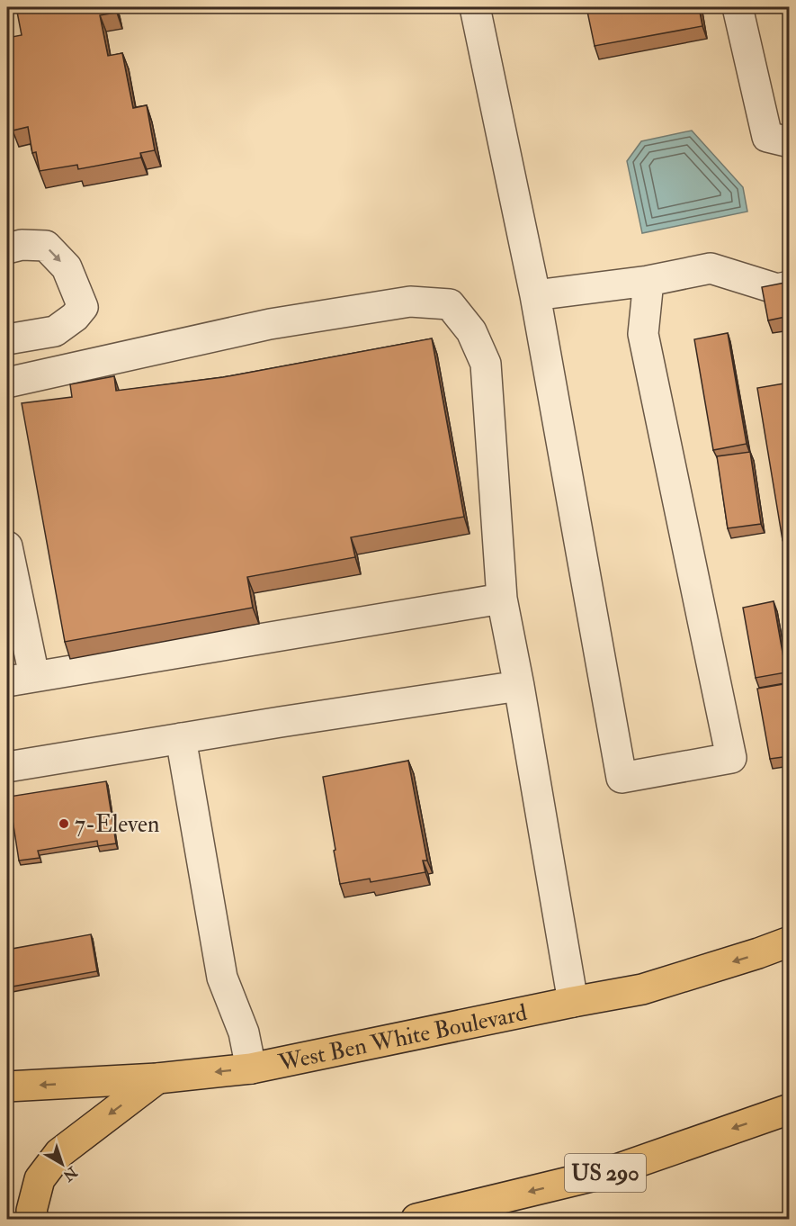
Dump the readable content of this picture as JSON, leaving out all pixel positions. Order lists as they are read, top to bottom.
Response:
{
  "streets": {
    "main road": ["West Ben White Boulevard", "US 290"]
  },
  "places": ["7-Eleven"],
  "north": "bottom right"
}
